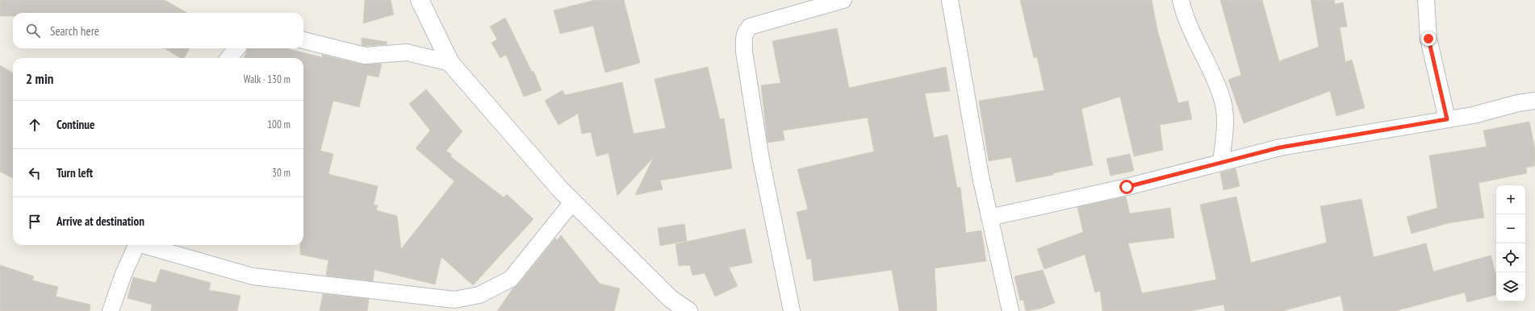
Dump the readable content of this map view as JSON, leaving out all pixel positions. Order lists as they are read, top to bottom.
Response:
{
  "page": {
    "search": "Search here",
    "heading": ["2 min", "Walk · 130 m"],
    "list": [
      ["Continue", "100 m"],
      ["Turn left", "30 m"],
      "Arrive at destination"
    ],
    "map_buttons": ["+", "−"]
  }
}
